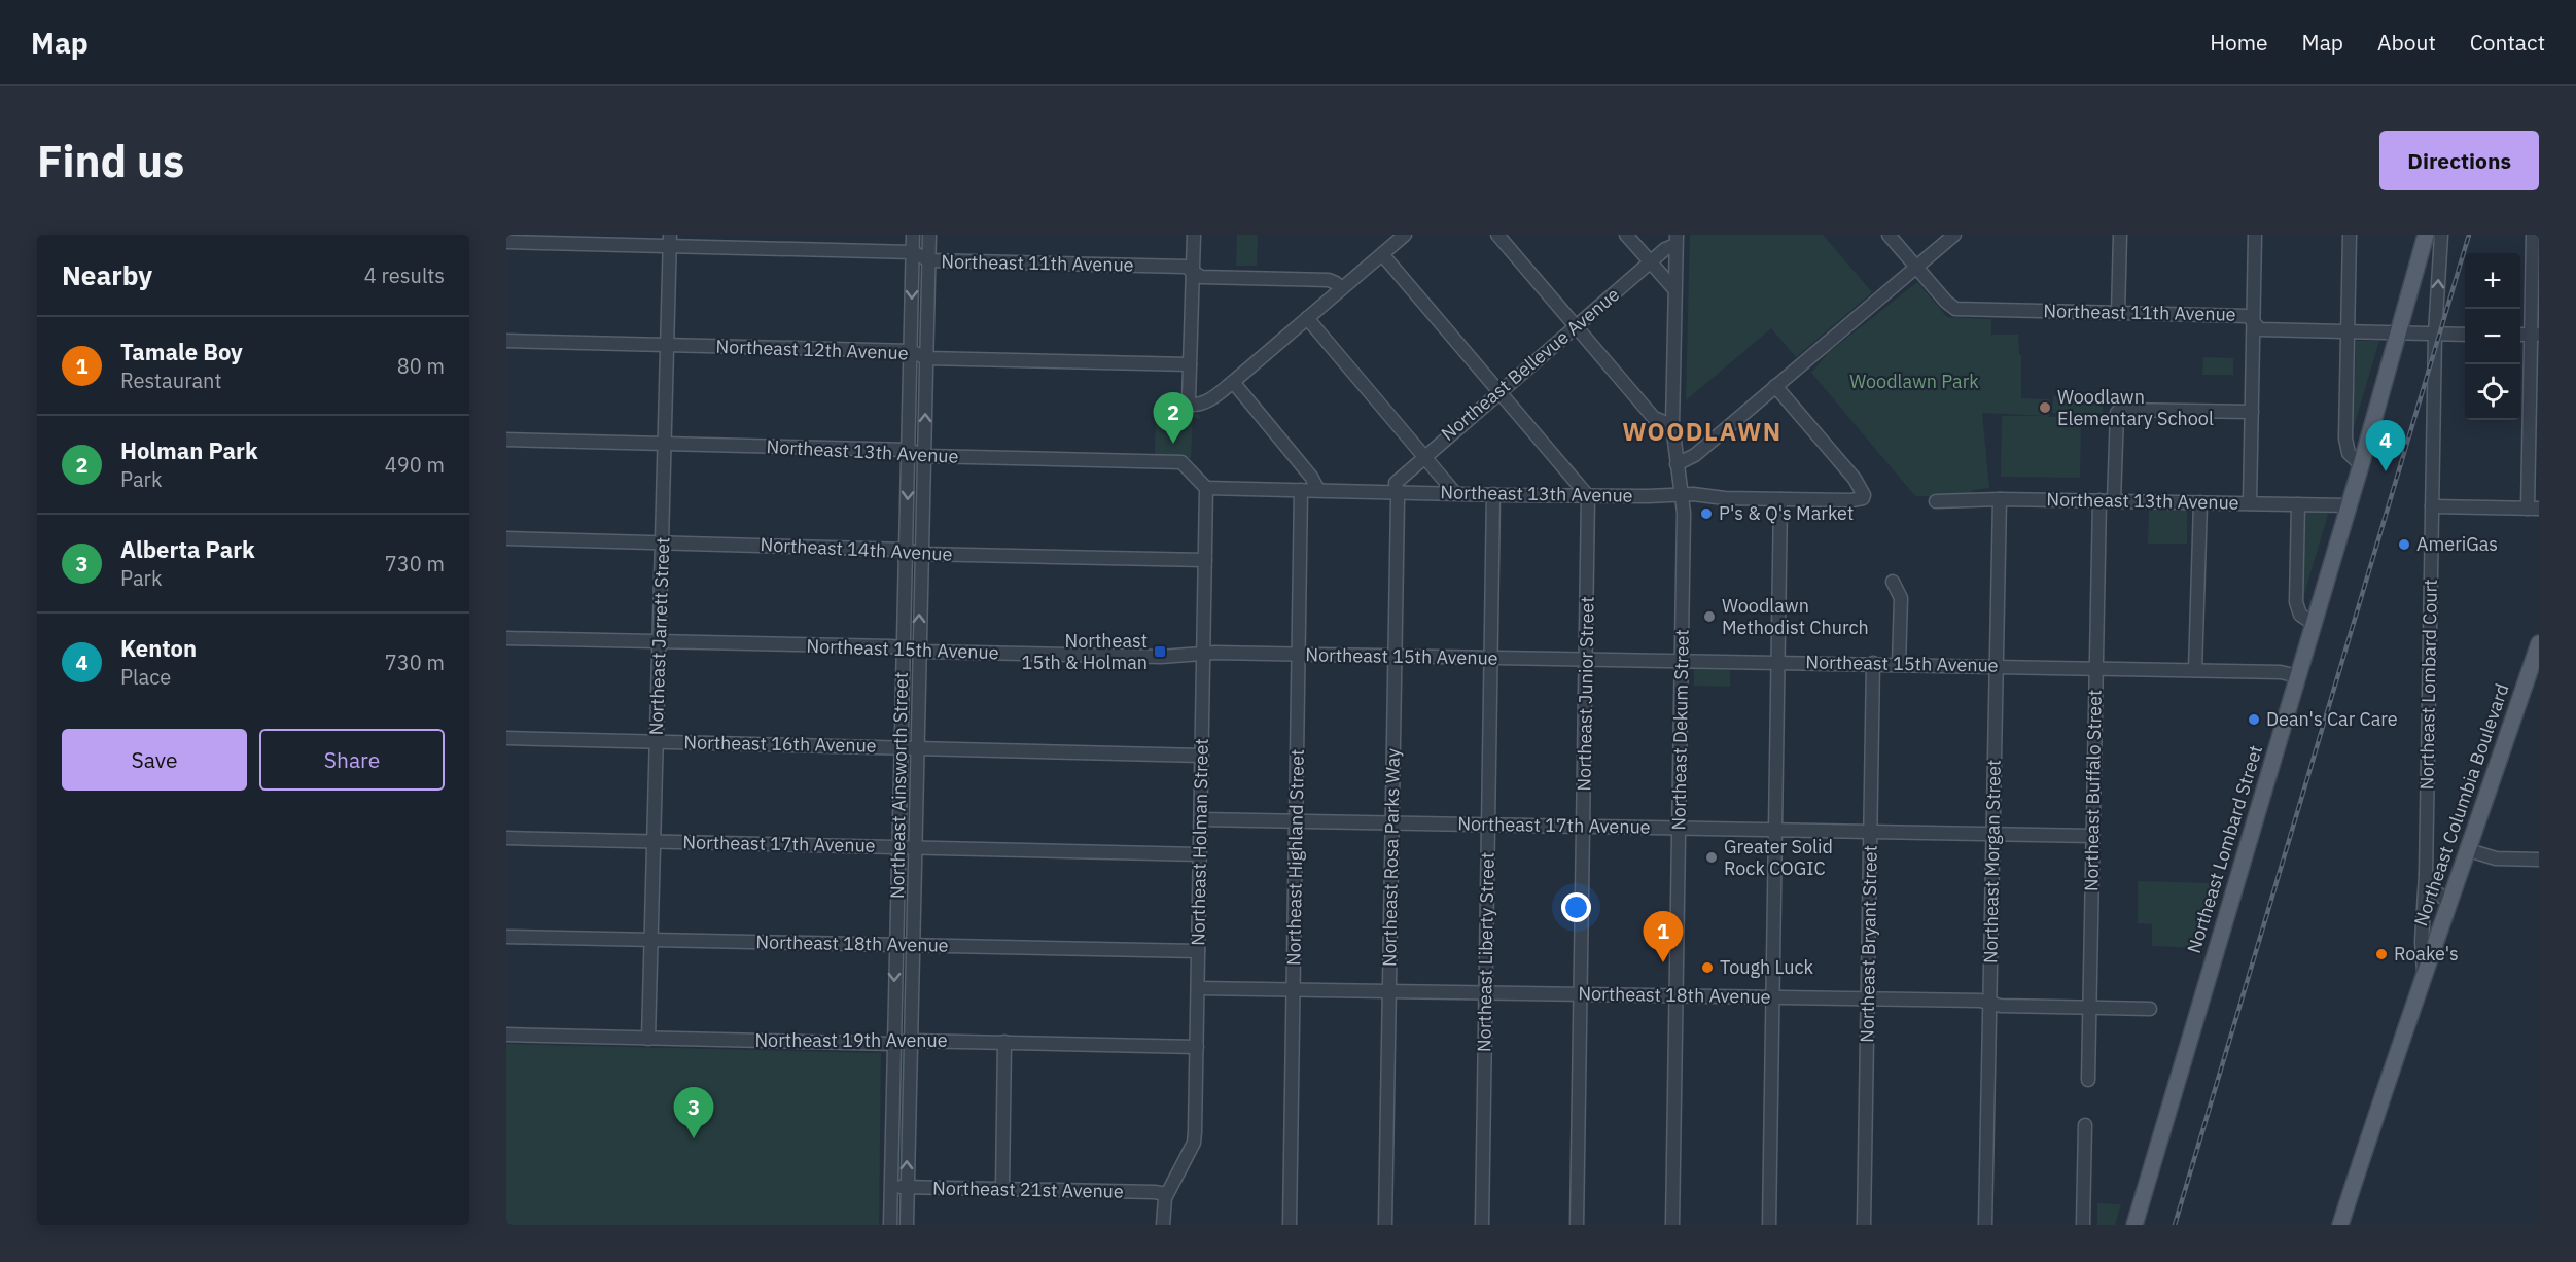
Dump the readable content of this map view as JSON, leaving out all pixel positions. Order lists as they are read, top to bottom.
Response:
{
  "streets": {
    "main road": ["Northeast Columbia Boulevard", "Northeast Lombard Street"],
    "street": [
      "Northeast 11th Avenue",
      "Northeast 12th Avenue",
      "Northeast Bellevue Avenue",
      "Northeast 13th Avenue",
      "Northeast 14th Avenue",
      "Northeast Jarrett Street",
      "Northeast 15th Avenue",
      "Northeast Lombard Court",
      "Northeast Junior Street",
      "Northeast Dekum Street",
      "Northeast 16th Avenue",
      "Northeast Ainsworth Street",
      "Northeast Buffalo Street",
      "Northeast 17th Avenue",
      "Northeast Holman Street",
      "Northeast Highland Street",
      "Northeast Rosa Parks Way",
      "Northeast Morgan Street",
      "Northeast 18th Avenue",
      "Northeast Bryant Street",
      "Northeast Liberty Street",
      "Northeast 19th Avenue",
      "Northeast 21st Avenue"
    ]
  },
  "crossings": [
    ["Northeast 11th Avenue", "Northeast Jarrett Street"],
    ["Northeast 11th Avenue", "Northeast Lombard Court"],
    ["Northeast 11th Avenue", "Northeast Ainsworth Street"],
    ["Northeast 11th Avenue", "Northeast Lombard Street"],
    ["Northeast 12th Avenue", "Northeast Jarrett Street"],
    ["Northeast 12th Avenue", "Northeast Ainsworth Street"],
    ["Northeast Bellevue Avenue", "Northeast 13th Avenue"],
    ["Northeast Bellevue Avenue", "Northeast Dekum Street"],
    ["Northeast Bellevue Avenue", "Northeast Rosa Parks Way"],
    ["Northeast 13th Avenue", "Northeast Jarrett Street"],
    ["Northeast 13th Avenue", "Northeast Junior Street"],
    ["Northeast 13th Avenue", "Northeast Dekum Street"],
    ["Northeast 13th Avenue", "Northeast Ainsworth Street"],
    ["Northeast 13th Avenue", "Northeast Buffalo Street"],
    ["Northeast 13th Avenue", "Northeast Holman Street"],
    ["Northeast 13th Avenue", "Northeast Lombard Street"],
    ["Northeast 13th Avenue", "Northeast Highland Street"],
    ["Northeast 13th Avenue", "Northeast Rosa Parks Way"],
    ["Northeast 13th Avenue", "Northeast Morgan Street"],
    ["Northeast 13th Avenue", "Northeast Liberty Street"],
    ["Northeast 14th Avenue", "Northeast Jarrett Street"],
    ["Northeast 14th Avenue", "Northeast Ainsworth Street"],
    ["Northeast 14th Avenue", "Northeast Holman Street"],
    ["Northeast Jarrett Street", "Northeast 15th Avenue"],
    ["Northeast Jarrett Street", "Northeast 16th Avenue"],
    ["Northeast Jarrett Street", "Northeast 17th Avenue"],
    ["Northeast Jarrett Street", "Northeast 18th Avenue"],
    ["Northeast Jarrett Street", "Northeast 19th Avenue"],
    ["Northeast 15th Avenue", "Northeast Junior Street"],
    ["Northeast 15th Avenue", "Northeast Dekum Street"],
    ["Northeast 15th Avenue", "Northeast Ainsworth Street"],
    ["Northeast 15th Avenue", "Northeast Buffalo Street"],
    ["Northeast 15th Avenue", "Northeast Holman Street"],
    ["Northeast 15th Avenue", "Northeast Lombard Street"],
    ["Northeast 15th Avenue", "Northeast Highland Street"],
    ["Northeast 15th Avenue", "Northeast Rosa Parks Way"],
    ["Northeast 15th Avenue", "Northeast Morgan Street"],
    ["Northeast 15th Avenue", "Northeast Bryant Street"],
    ["Northeast 15th Avenue", "Northeast Liberty Street"],
    ["Northeast Lombard Court", "Northeast Columbia Boulevard"],
    ["Northeast Junior Street", "Northeast 17th Avenue"],
    ["Northeast Junior Street", "Northeast 18th Avenue"],
    ["Northeast Dekum Street", "Northeast 17th Avenue"],
    ["Northeast Dekum Street", "Northeast 18th Avenue"],
    ["Northeast 16th Avenue", "Northeast Ainsworth Street"],
    ["Northeast 16th Avenue", "Northeast Holman Street"],
    ["Northeast Ainsworth Street", "Northeast 17th Avenue"],
    ["Northeast Ainsworth Street", "Northeast 18th Avenue"],
    ["Northeast Ainsworth Street", "Northeast 19th Avenue"],
    ["Northeast Ainsworth Street", "Northeast 21st Avenue"],
    ["Northeast Buffalo Street", "Northeast 17th Avenue"],
    ["Northeast Buffalo Street", "Northeast 18th Avenue"],
    ["Northeast 17th Avenue", "Northeast Holman Street"],
    ["Northeast 17th Avenue", "Northeast Highland Street"],
    ["Northeast 17th Avenue", "Northeast Rosa Parks Way"],
    ["Northeast 17th Avenue", "Northeast Morgan Street"],
    ["Northeast 17th Avenue", "Northeast Bryant Street"],
    ["Northeast 17th Avenue", "Northeast Liberty Street"],
    ["Northeast Holman Street", "Northeast 18th Avenue"],
    ["Northeast Holman Street", "Northeast 19th Avenue"],
    ["Northeast Holman Street", "Northeast 21st Avenue"],
    ["Northeast Highland Street", "Northeast 18th Avenue"],
    ["Northeast Rosa Parks Way", "Northeast 18th Avenue"],
    ["Northeast Morgan Street", "Northeast 18th Avenue"],
    ["Northeast 18th Avenue", "Northeast Bryant Street"],
    ["Northeast 18th Avenue", "Northeast Liberty Street"]
  ],
  "districts": ["WOODLAWN"],
  "parks": ["Woodlawn Park"],
  "places": {
    "other": [
      "Woodlawn Elementary School",
      "P's & Q's Market",
      "AmeriGas",
      "Woodlawn Methodist Church",
      "Dean's Car Care",
      "Greater Solid Rock COGIC",
      "Roake's",
      "Tough Luck"
    ],
    "transit": ["Northeast 15th & Holman"]
  },
  "page": {
    "header": "Map",
    "nav": [
      "Home",
      "Map",
      "About",
      "Contact"
    ],
    "buttons": [
      "Directions",
      ["Save", "Share"]
    ],
    "title": "Find us",
    "heading": ["Nearby", "4 results"],
    "map_buttons": ["+", "−"],
    "list": [
      {
        "mark": "1",
        "name": "Tamale Boy",
        "note": "Restaurant",
        "value": "80 m"
      },
      {
        "mark": "2",
        "name": "Holman Park",
        "note": "Park",
        "value": "490 m"
      },
      {
        "mark": "3",
        "name": "Alberta Park",
        "note": "Park",
        "value": "730 m"
      },
      {
        "mark": "4",
        "name": "Kenton",
        "note": "Place",
        "value": "730 m"
      }
    ],
    "pins": [
      "2",
      "4",
      "1",
      "3"
    ]
  }
}
